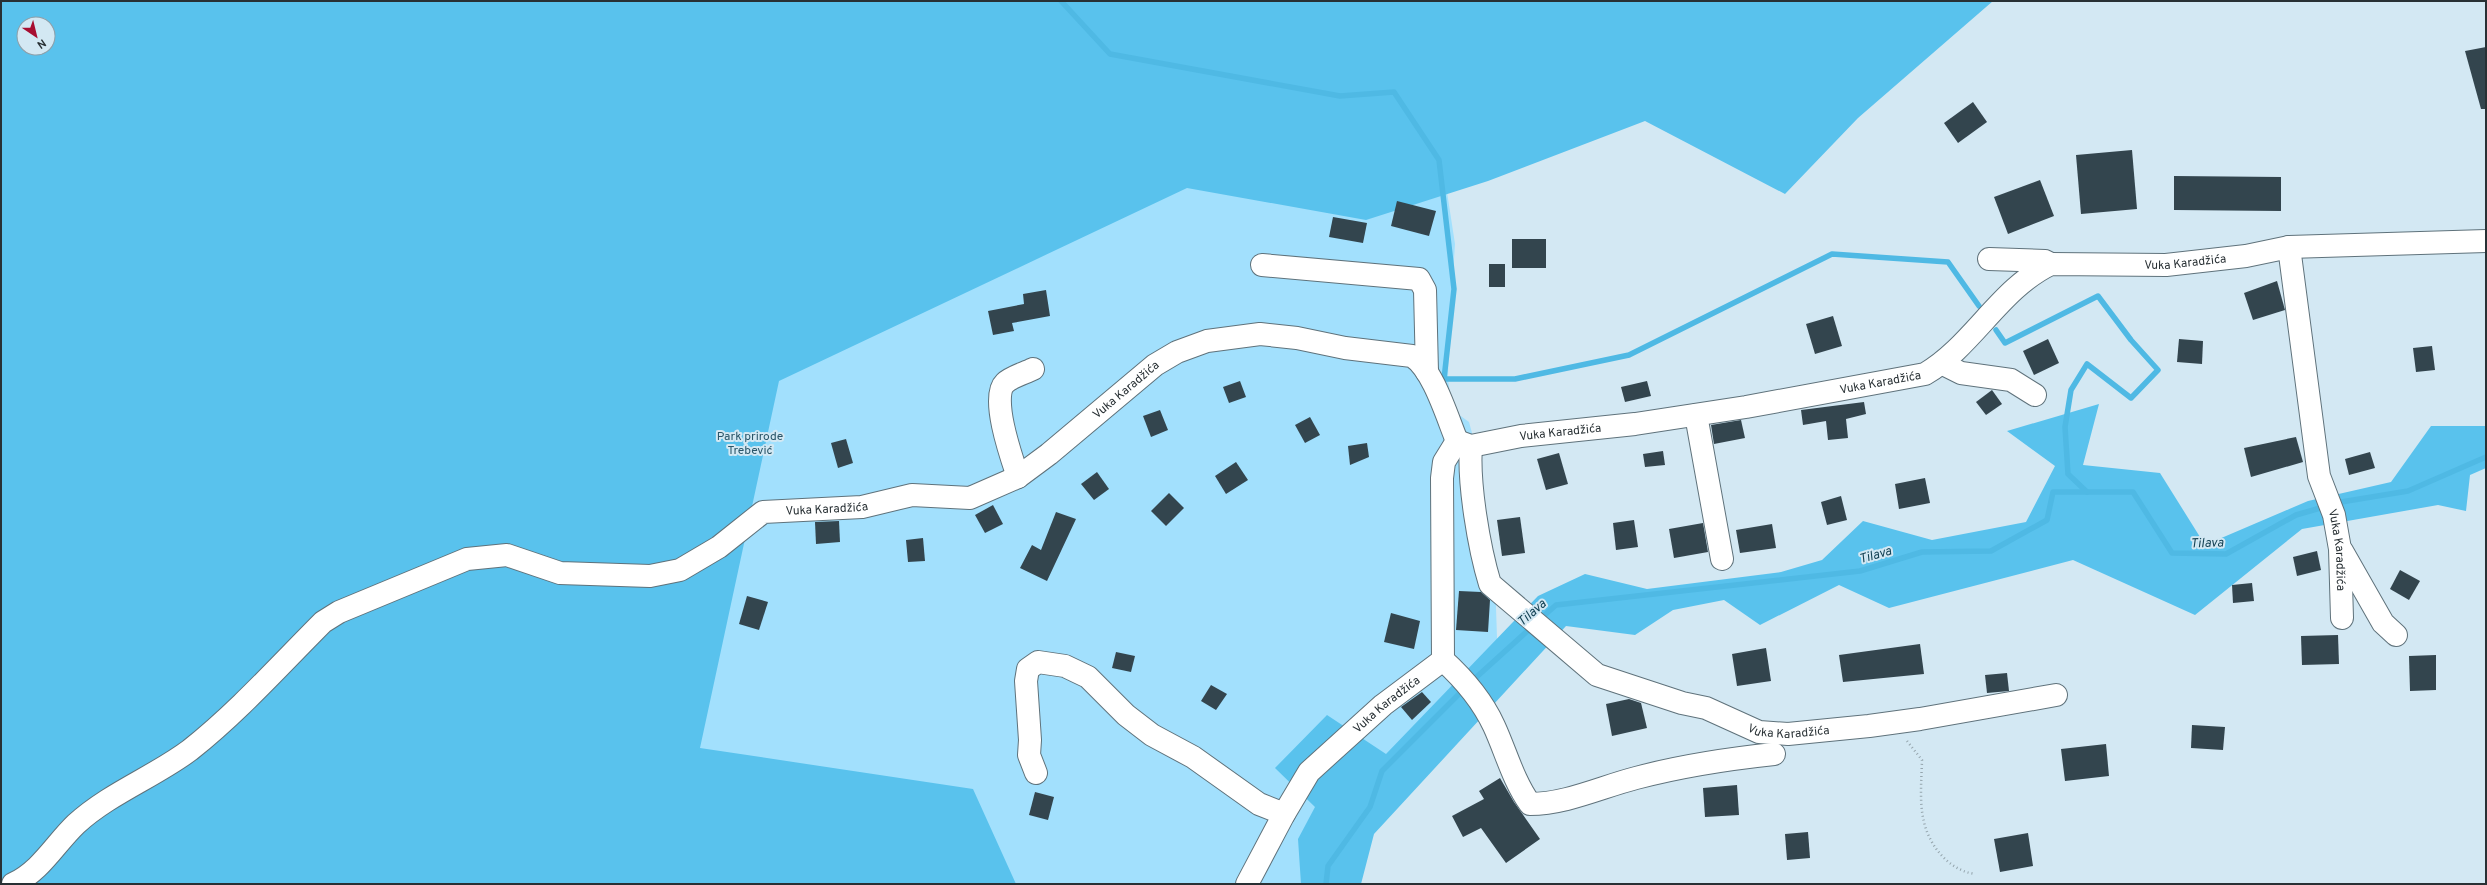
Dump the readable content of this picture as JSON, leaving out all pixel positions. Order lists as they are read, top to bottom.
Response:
{
  "streets": {
    "street": ["Vuka Karadžića"]
  },
  "water": ["Tilava"],
  "parks": ["Park prirode Trebević"],
  "north": "bottom right"
}
